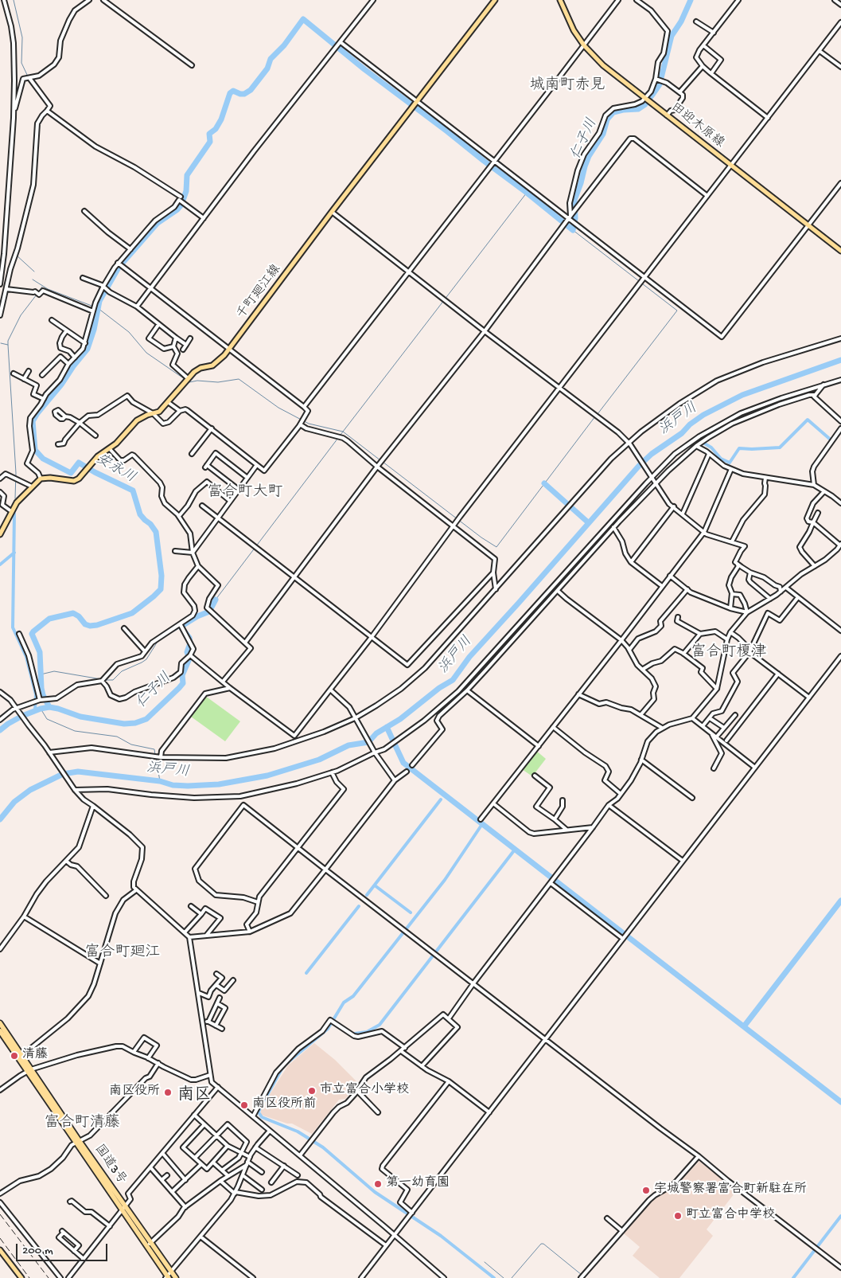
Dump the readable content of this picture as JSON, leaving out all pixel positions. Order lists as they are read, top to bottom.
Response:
{
  "streets": {
    "highway": ["国道3号"],
    "main road": ["田迎木原線", "千町廻江線"]
  },
  "districts": [
    "城南町赤見",
    "富合町大町",
    "富合町榎津",
    "富合町廻江",
    "南区",
    "富合町清藤"
  ],
  "water": ["仁子川", "浜戸川", "安永川"],
  "places": [
    "清藤",
    "市立富合小学校",
    "南区役所",
    "南区役所前",
    "第一幼育園",
    "宇城警察署富合町新駐在所",
    "町立富合中学校"
  ],
  "scale_bar": "200 m"
}
